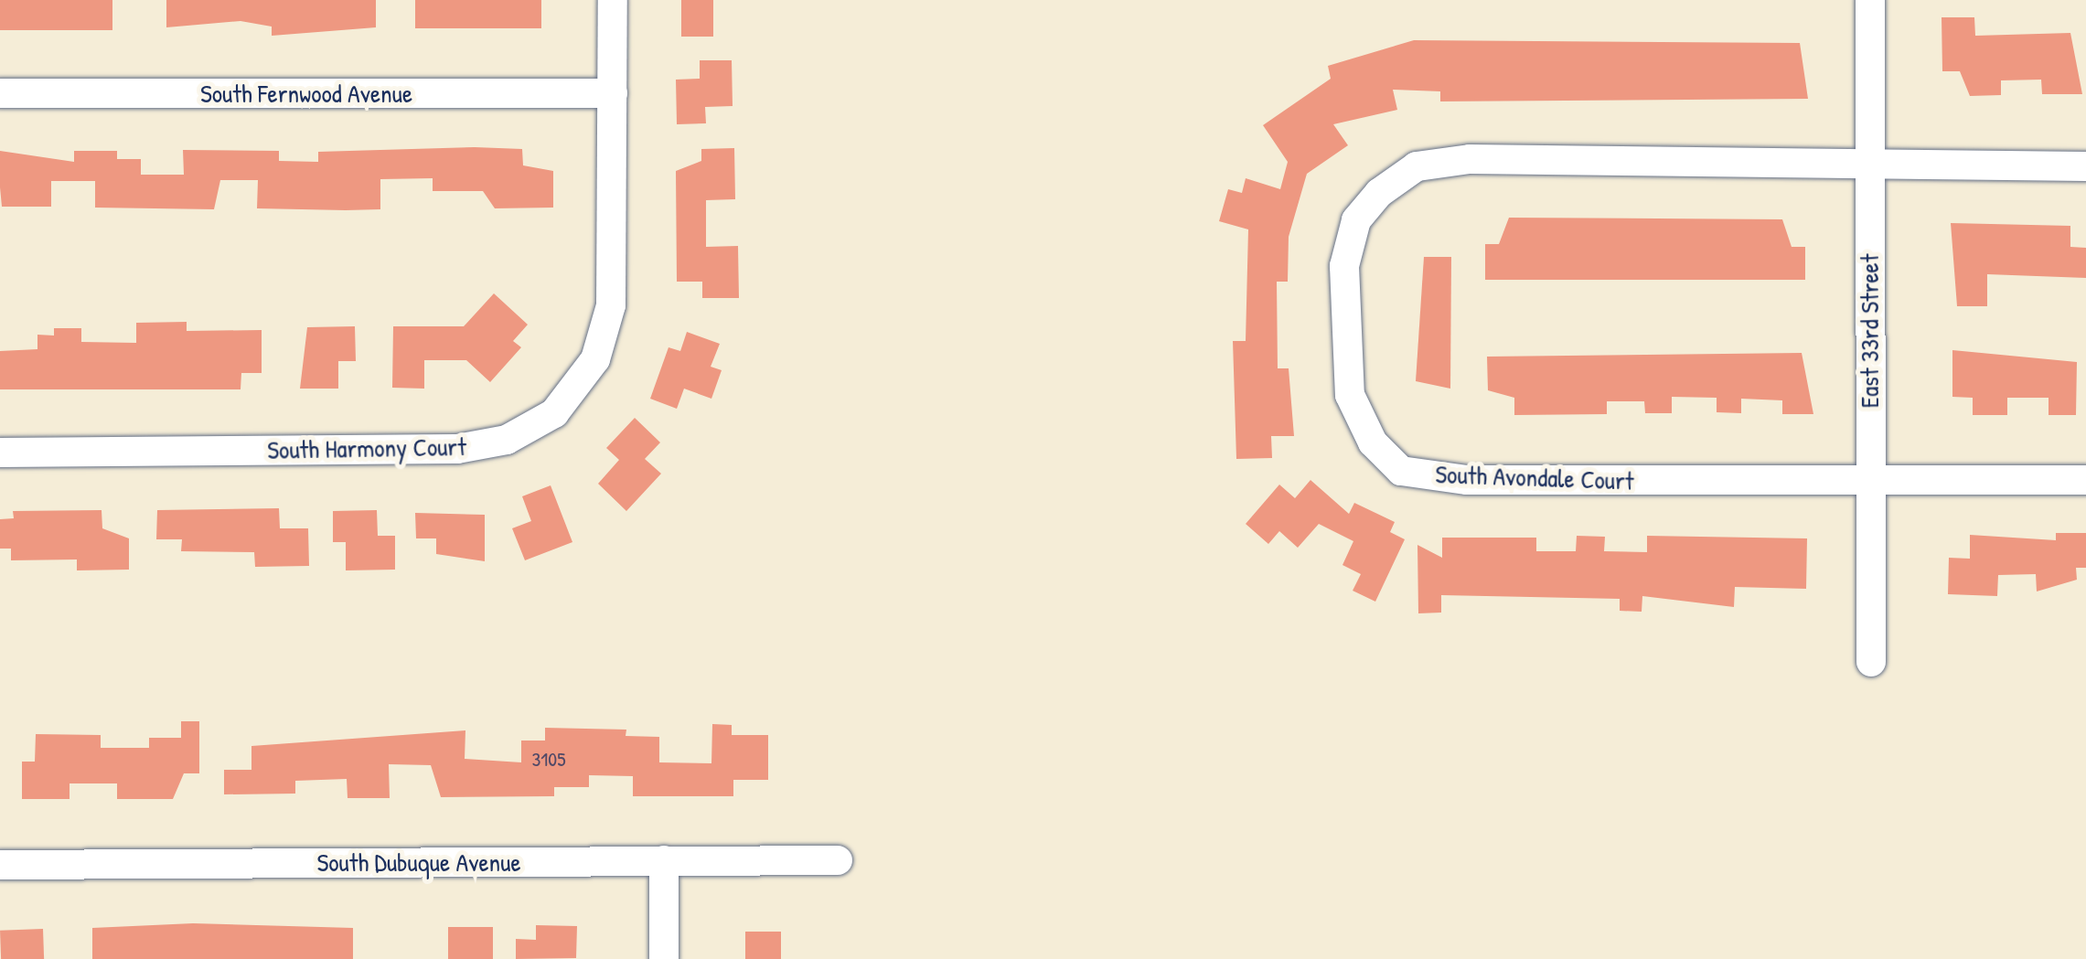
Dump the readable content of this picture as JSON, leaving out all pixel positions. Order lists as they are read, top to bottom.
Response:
{
  "streets": {
    "street": [
      "South Fernwood Avenue",
      "East 33rd Street",
      "South Harmony Court",
      "South Avondale Court",
      "South Dubuque Avenue"
    ]
  },
  "crossings": [
    ["South Fernwood Avenue", "South Harmony Court"],
    ["East 33rd Street", "South Avondale Court"]
  ],
  "house_numbers": ["3105"]
}
